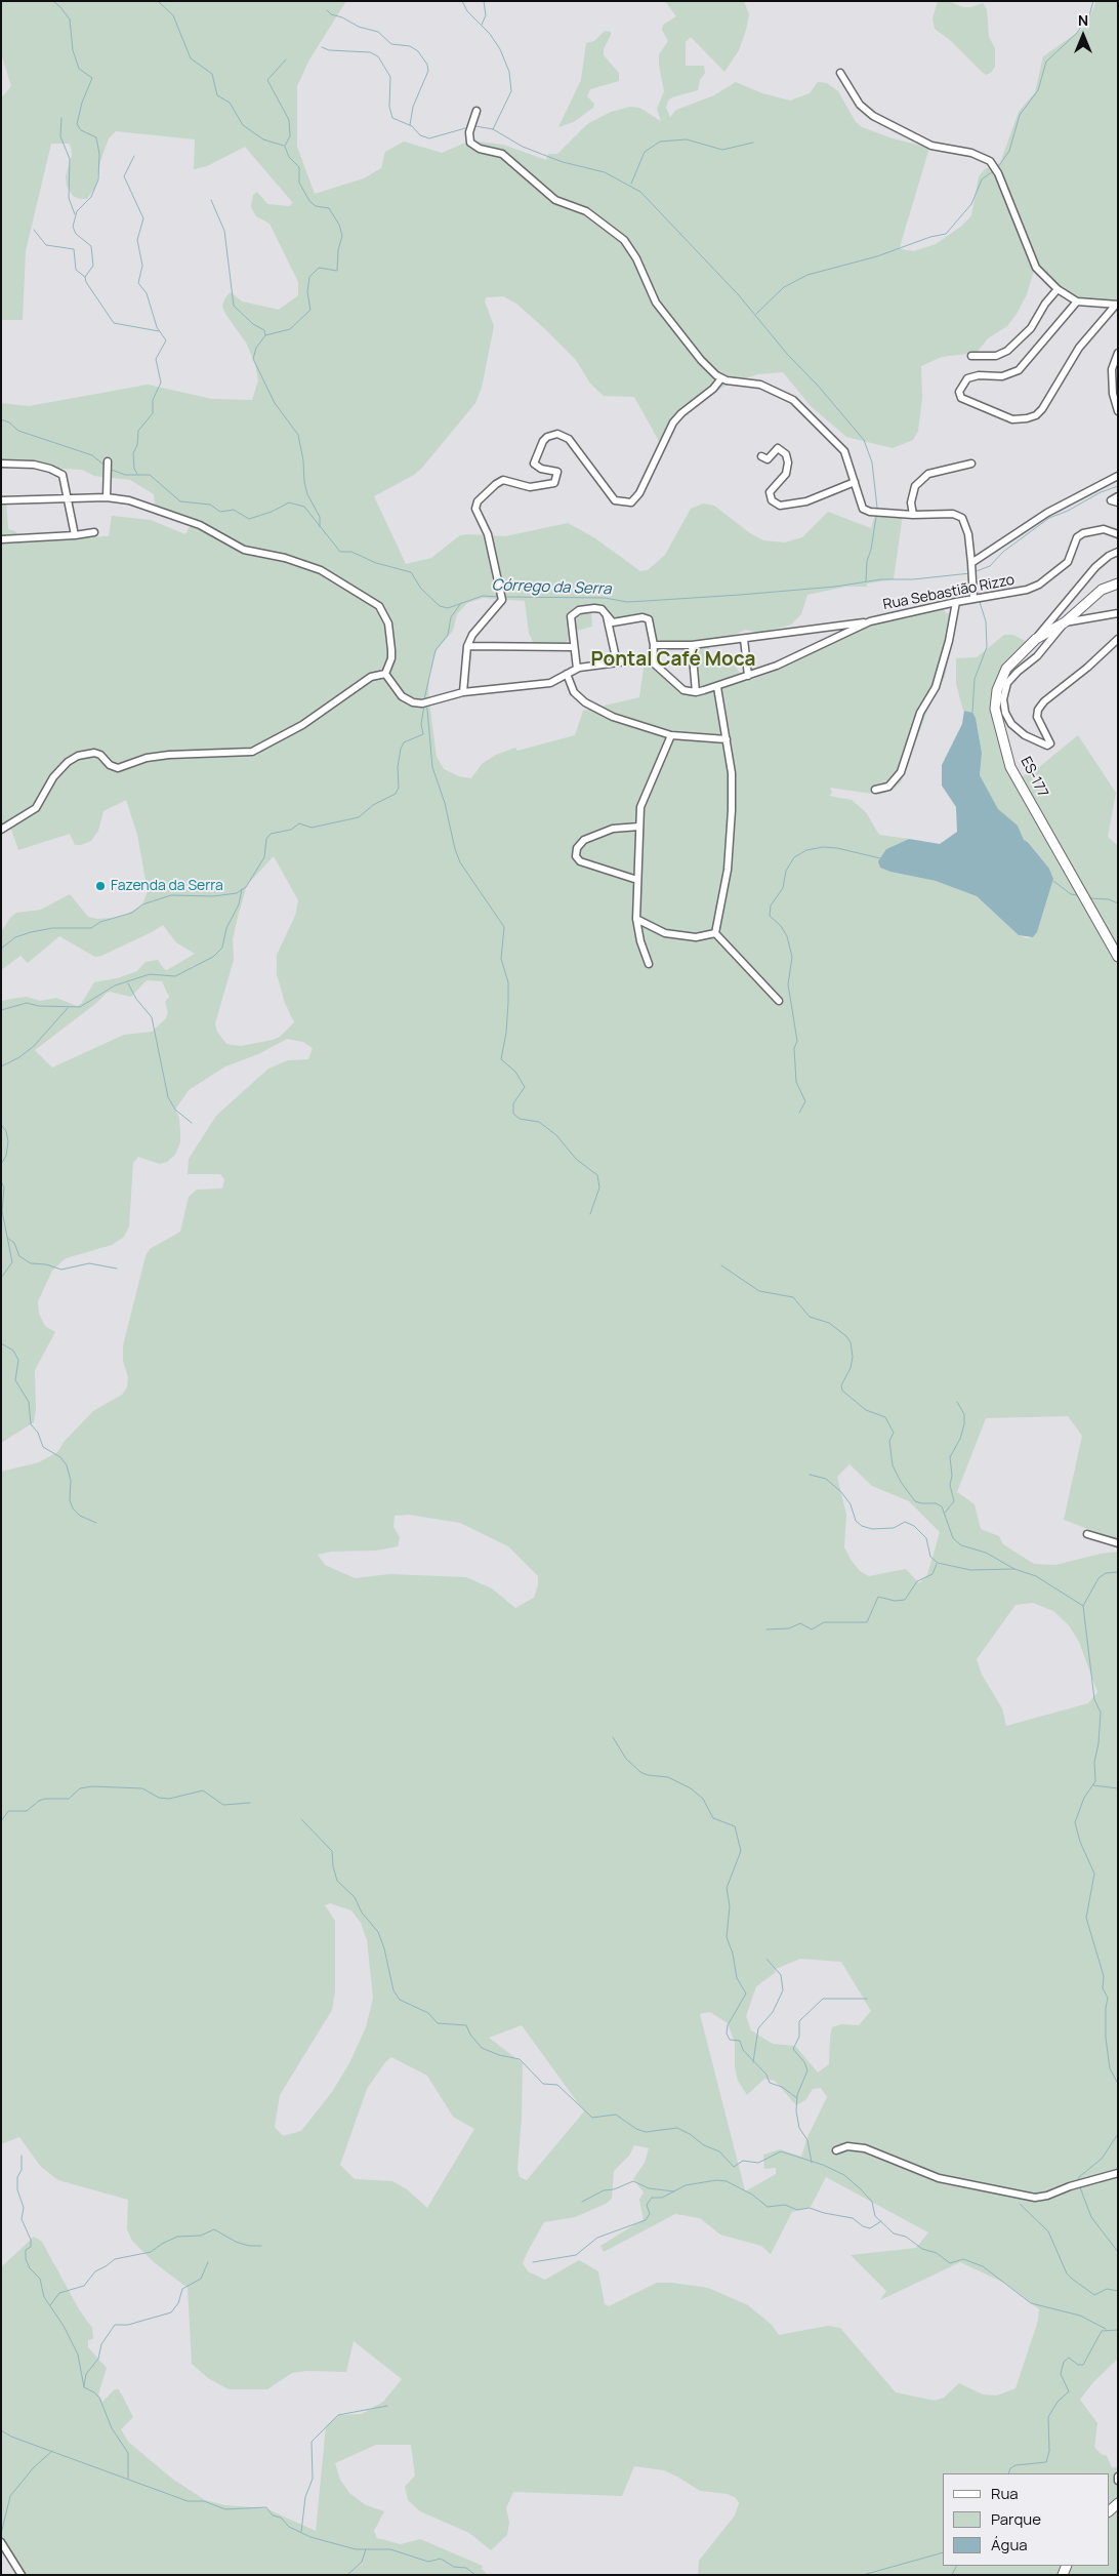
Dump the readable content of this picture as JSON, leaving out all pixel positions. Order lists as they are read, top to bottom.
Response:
{
  "streets": {
    "main road": ["ES-177"],
    "street": ["Rua Sebastião Rizzo"]
  },
  "districts": ["Pontal Café Moca"],
  "water": ["Córrego da Serra"],
  "places": ["Fazenda da Serra"],
  "legend": ["Rua", "Parque", "Água"],
  "north": "top"
}
